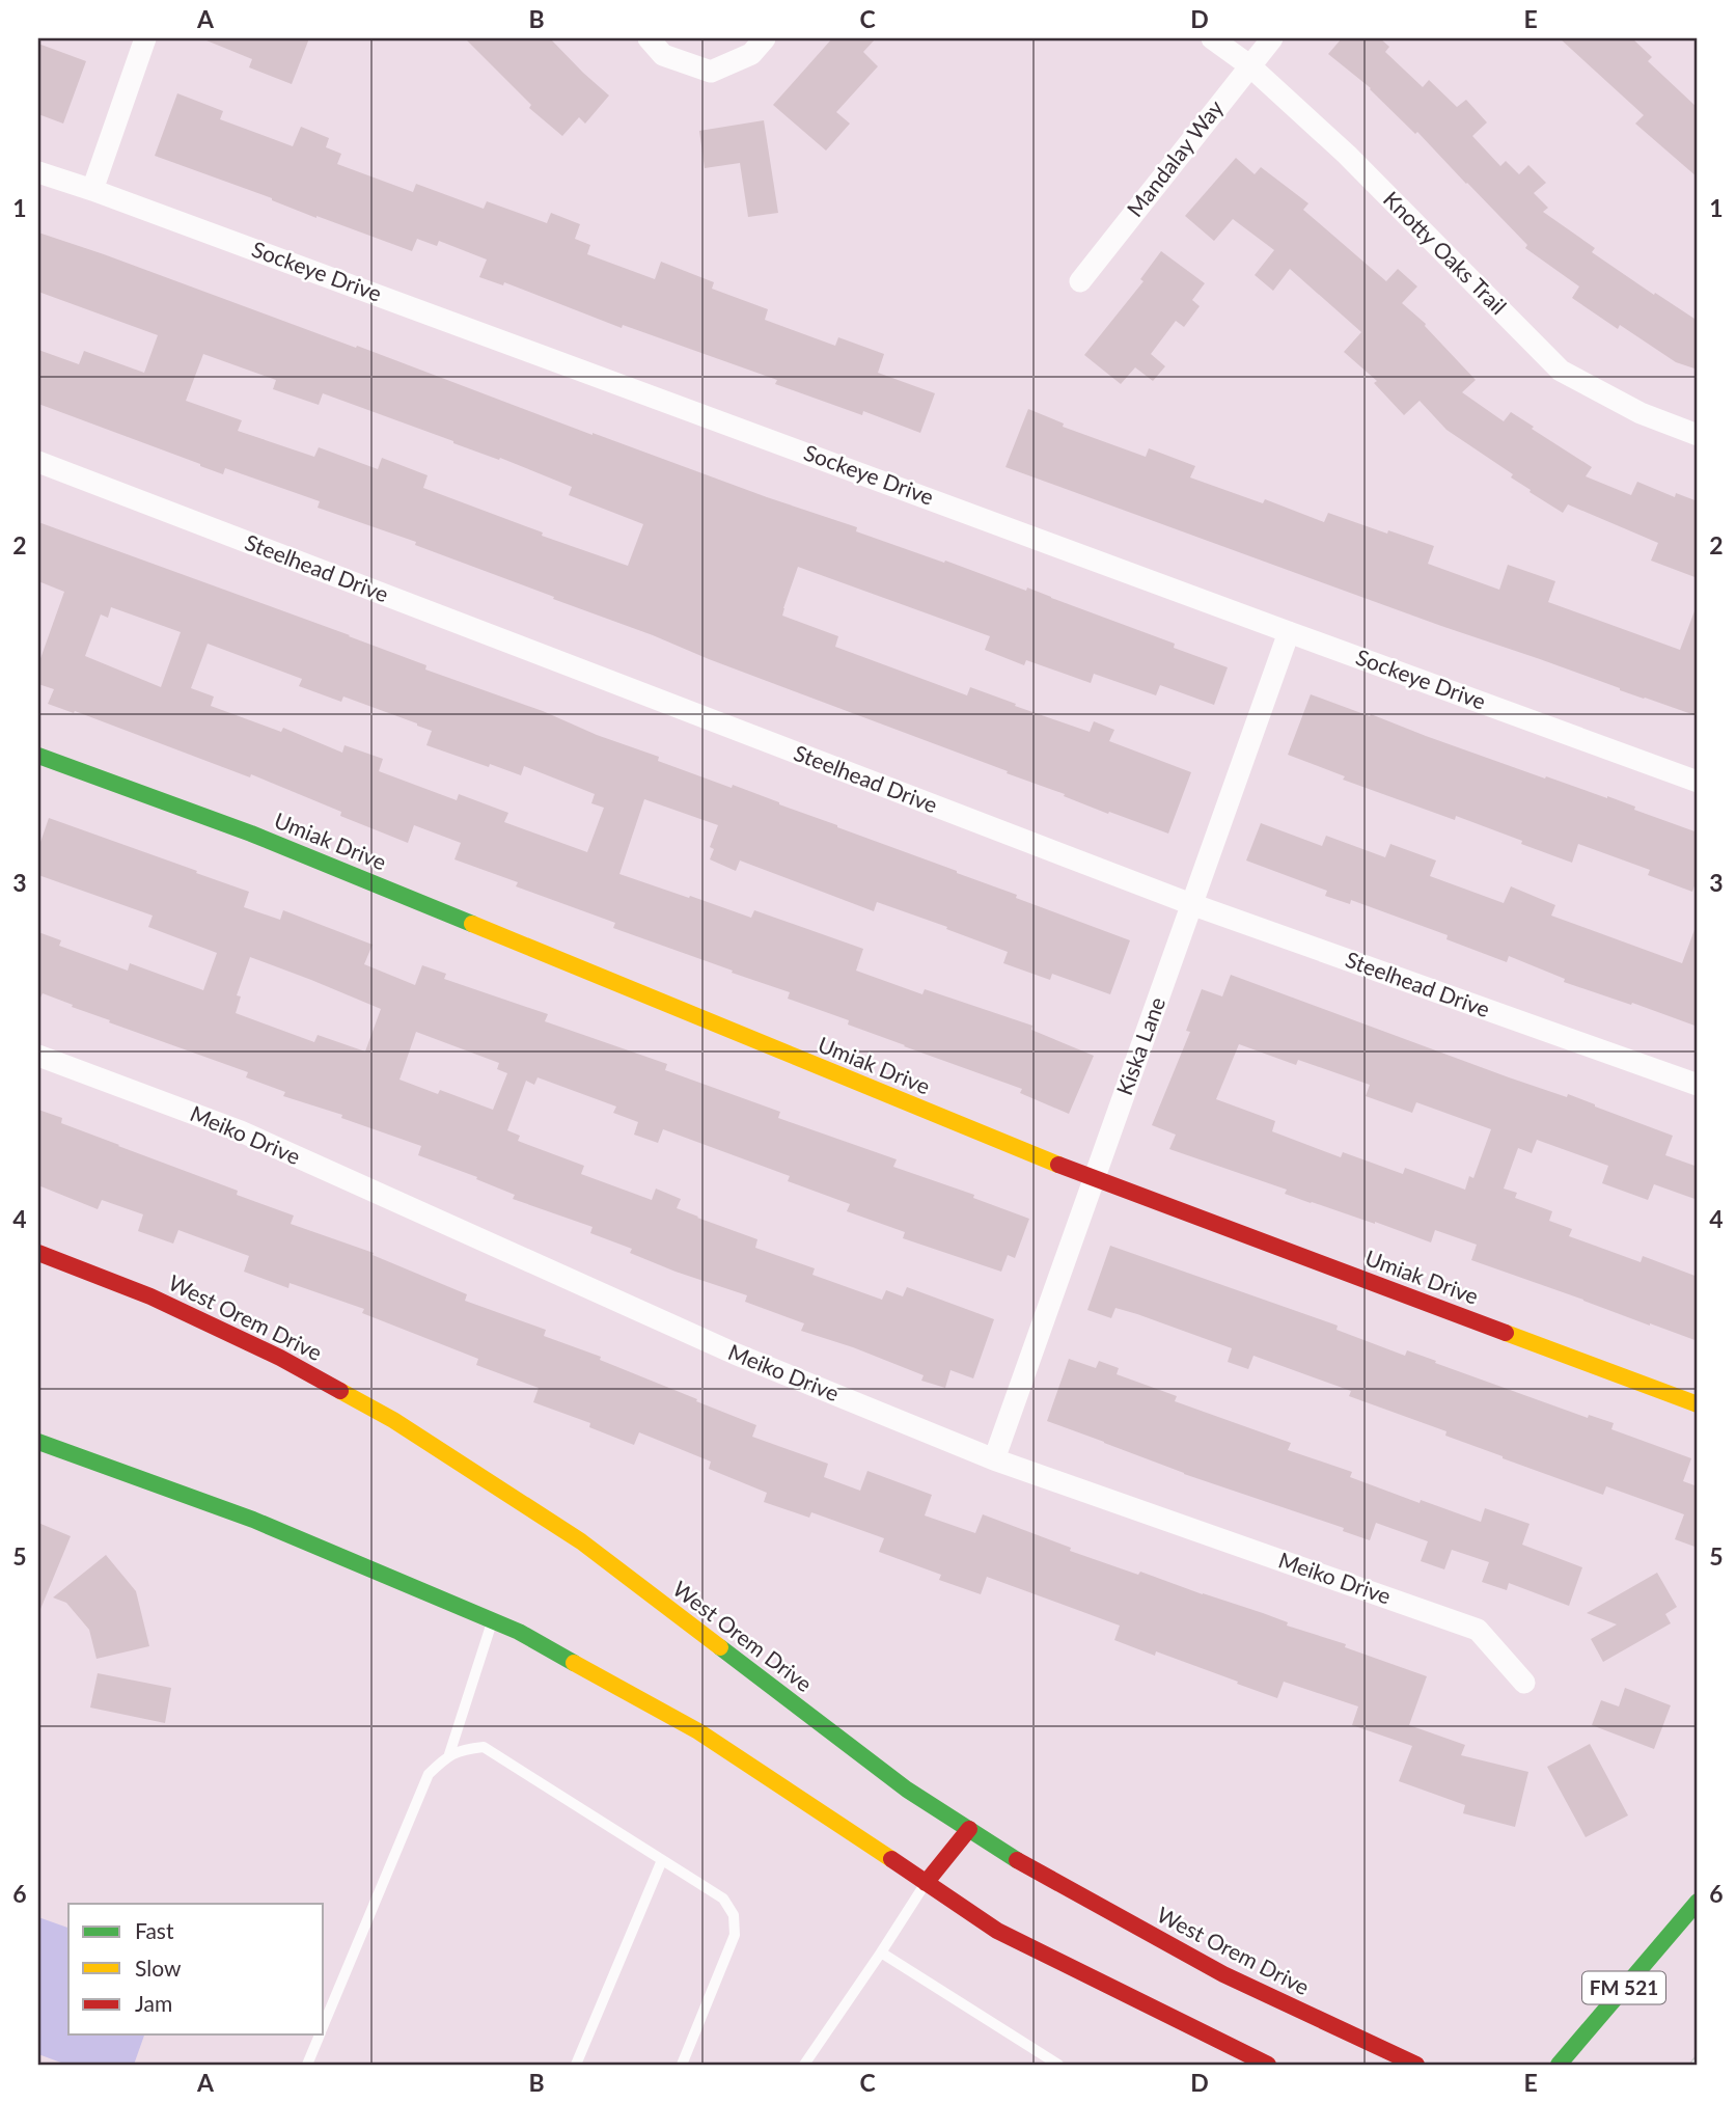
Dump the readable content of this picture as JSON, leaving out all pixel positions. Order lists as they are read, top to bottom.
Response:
{
  "streets": {
    "main road": ["Umiak Drive", "West Orem Drive", "FM 521"],
    "street": [
      "Mandalay Way",
      "Knotty Oaks Trail",
      "Sockeye Drive",
      "Steelhead Drive",
      "Kiska Lane",
      "Meiko Drive"
    ]
  },
  "crossings": [
    ["Mandalay Way", "Knotty Oaks Trail"],
    ["Sockeye Drive", "Kiska Lane"],
    ["Steelhead Drive", "Kiska Lane"],
    ["Umiak Drive", "Kiska Lane"],
    ["Kiska Lane", "Meiko Drive"]
  ],
  "legend": ["Fast", "Slow", "Jam"],
  "grid": {
    "columns": [
      "A",
      "B",
      "C",
      "D",
      "E"
    ],
    "rows": [
      "1",
      "2",
      "3",
      "4",
      "5",
      "6"
    ]
  }
}
